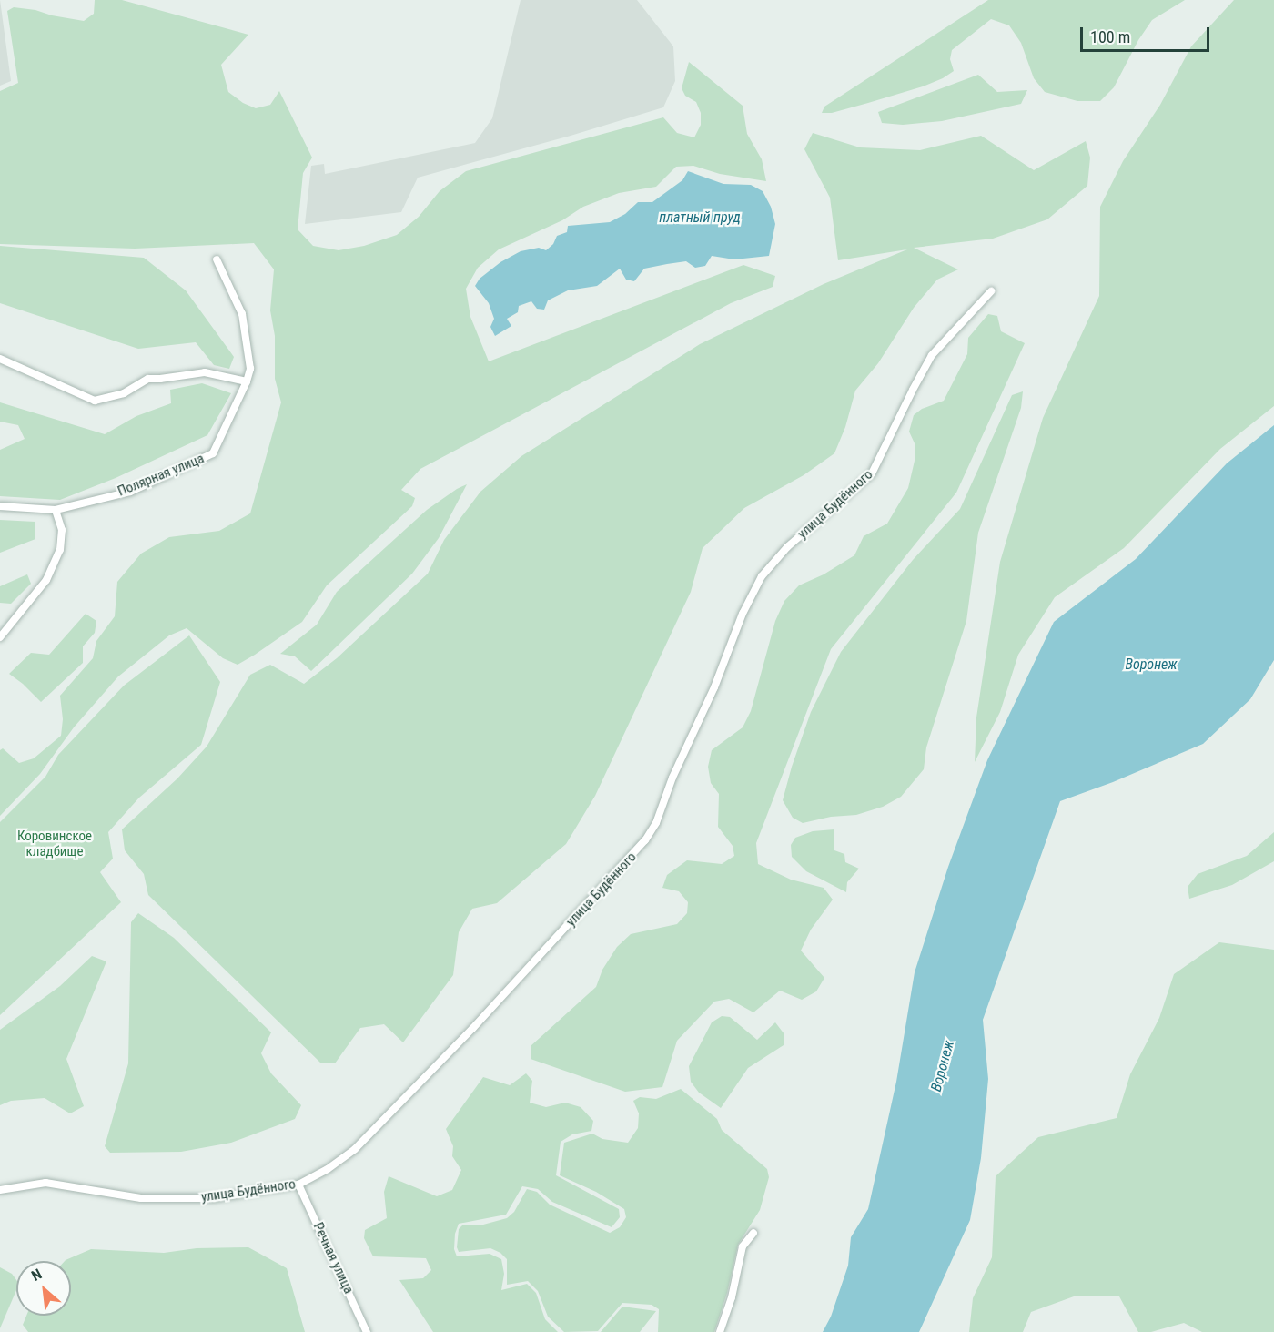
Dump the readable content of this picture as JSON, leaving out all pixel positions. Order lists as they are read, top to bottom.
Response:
{
  "streets": {
    "street": ["Полярная улица", "улица Будённого", "Речная улица"]
  },
  "crossings": [
    ["улица Будённого", "Речная улица"]
  ],
  "water": ["платный пруд", "Воронеж"],
  "parks": ["Коровинское кладбище"],
  "scale_bar": "100 m",
  "north": "top left"
}
